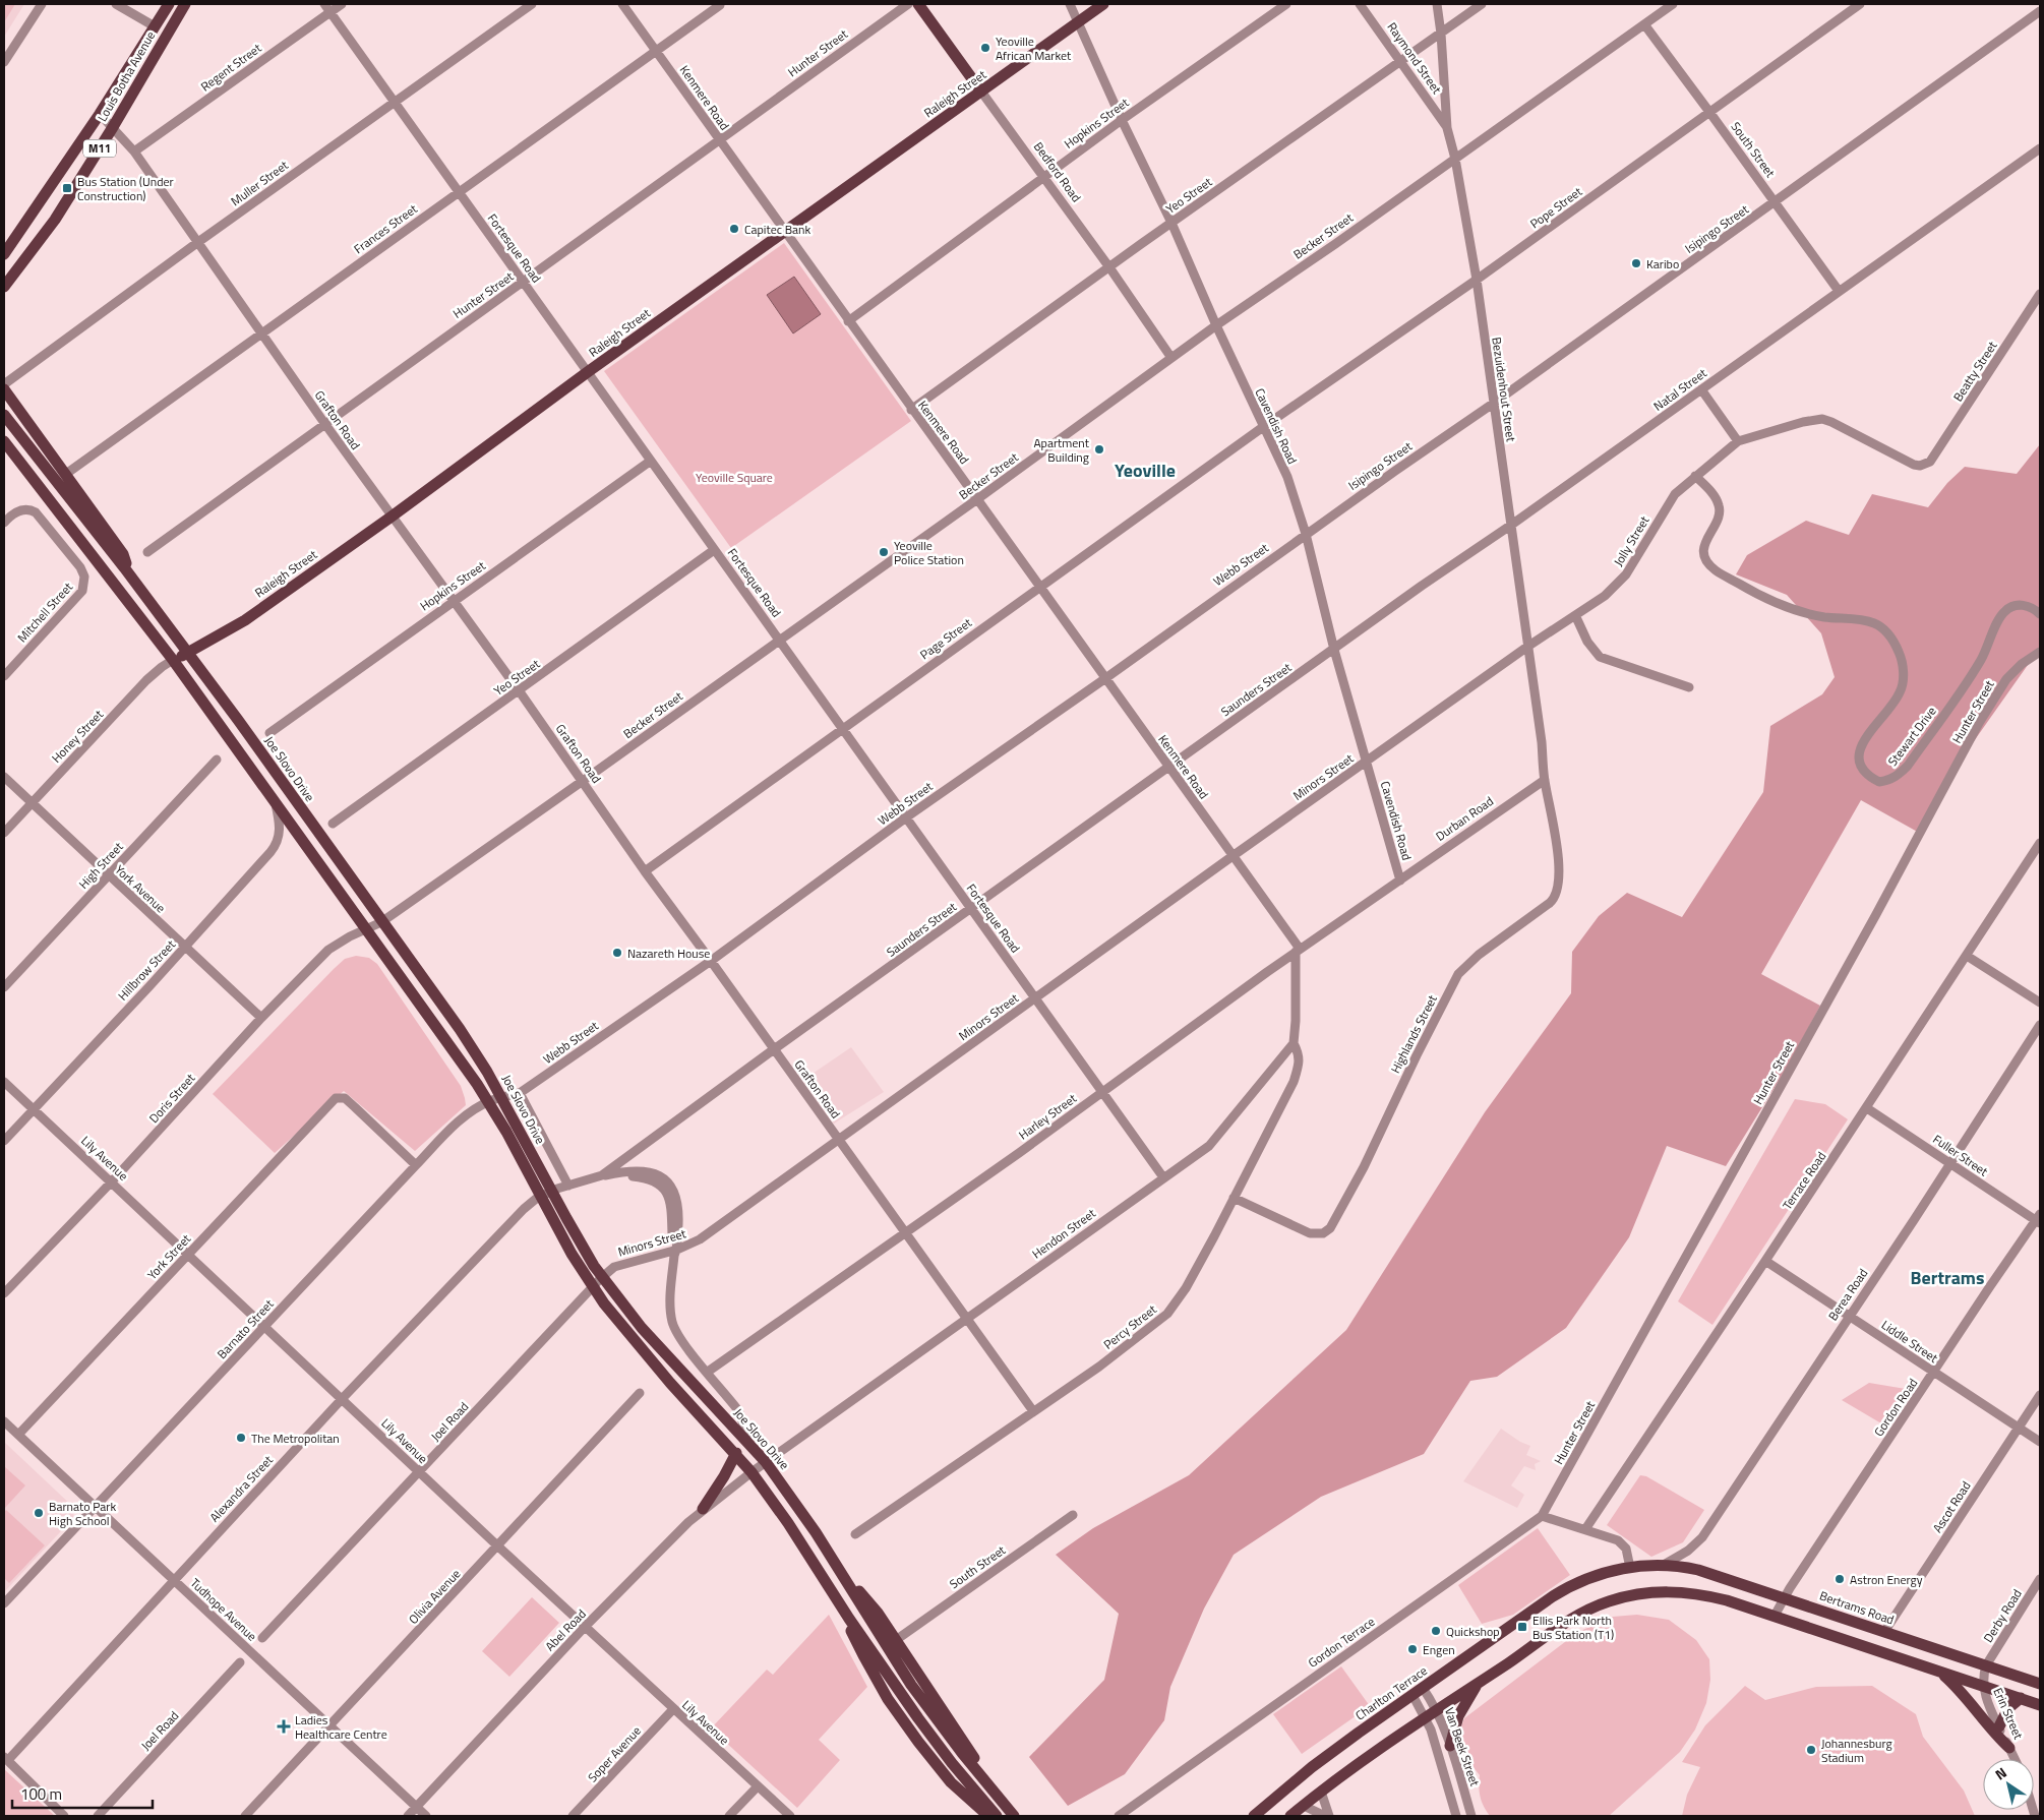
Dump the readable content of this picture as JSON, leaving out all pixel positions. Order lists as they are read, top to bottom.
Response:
{
  "streets": {
    "main road": [
      "Louis Botha Avenue",
      "Raleigh Street",
      "M11",
      "Bedford Road",
      "Joe Slovo Drive",
      "Bertrams Road",
      "Charlton Terrace"
    ],
    "street": [
      "Hunter Street",
      "Raymond Street",
      "Regent Street",
      "Kenmere Road",
      "Hopkins Street",
      "South Street",
      "Muller Street",
      "Yeo Street",
      "Pope Street",
      "Frances Street",
      "Isipingo Street",
      "Becker Street",
      "Fortesque Road",
      "Beatty Street",
      "Bezuidenhout Street",
      "Natal Street",
      "Grafton Road",
      "Cavendish Road",
      "Jolly Street",
      "Webb Street",
      "Mitchell Street",
      "Page Street",
      "Saunders Street",
      "Honey Street",
      "Stewart Drive",
      "Minors Street",
      "Durban Road",
      "High Street",
      "York Avenue",
      "Hillbrow Street",
      "Highlands Street",
      "Doris Street",
      "Harley Street",
      "Fuller Street",
      "Lily Avenue",
      "Terrace Road",
      "Hendon Street",
      "York Street",
      "Berea Road",
      "Percy Street",
      "Barnato Street",
      "Liddle Street",
      "Gordon Road",
      "Joel Road",
      "Alexandra Street",
      "Ascot Road",
      "Olivia Avenue",
      "Tudhope Avenue",
      "Derby Road",
      "Abel Road",
      "Gordon Terrace",
      "Erin Street",
      "Van Beek Street",
      "Soper Avenue"
    ]
  },
  "crossings": [
    ["Hunter Street", "Kenmere Road"],
    ["Hunter Street", "Fortesque Road"],
    ["Hunter Street", "Grafton Road"],
    ["Hunter Street", "Gordon Terrace"],
    ["Raymond Street", "Yeo Street"],
    ["Raymond Street", "Bezuidenhout Street"],
    ["Regent Street", "Fortesque Road"],
    ["Regent Street", "Grafton Road"],
    ["Louis Botha Avenue", "Grafton Road"],
    ["Raleigh Street", "Kenmere Road"],
    ["Raleigh Street", "Bedford Road"],
    ["Raleigh Street", "Fortesque Road"],
    ["Raleigh Street", "Grafton Road"],
    ["Raleigh Street", "Cavendish Road"],
    ["Raleigh Street", "Honey Street"],
    ["Raleigh Street", "Joe Slovo Drive"],
    ["Kenmere Road", "Hopkins Street"],
    ["Kenmere Road", "Yeo Street"],
    ["Kenmere Road", "Frances Street"],
    ["Kenmere Road", "Becker Street"],
    ["Kenmere Road", "Webb Street"],
    ["Kenmere Road", "Page Street"],
    ["Kenmere Road", "Saunders Street"],
    ["Kenmere Road", "Minors Street"],
    ["Kenmere Road", "Harley Street"],
    ["Hopkins Street", "Bedford Road"],
    ["Hopkins Street", "Fortesque Road"],
    ["Hopkins Street", "Grafton Road"],
    ["Hopkins Street", "Cavendish Road"],
    ["South Street", "Pope Street"],
    ["South Street", "Isipingo Street"],
    ["South Street", "Becker Street"],
    ["South Street", "Natal Street"],
    ["South Street", "Joe Slovo Drive"],
    ["Bedford Road", "Yeo Street"],
    ["Bedford Road", "Becker Street"],
    ["Muller Street", "Fortesque Road"],
    ["Muller Street", "Grafton Road"],
    ["Yeo Street", "Fortesque Road"],
    ["Yeo Street", "Bezuidenhout Street"],
    ["Yeo Street", "Grafton Road"],
    ["Yeo Street", "Cavendish Road"],
    ["Pope Street", "Bezuidenhout Street"],
    ["Pope Street", "Cavendish Road"],
    ["Pope Street", "Page Street"],
    ["Frances Street", "Fortesque Road"],
    ["Frances Street", "Grafton Road"],
    ["Isipingo Street", "Bezuidenhout Street"],
    ["Isipingo Street", "Cavendish Road"],
    ["Isipingo Street", "Webb Street"],
    ["Becker Street", "Fortesque Road"],
    ["Becker Street", "Bezuidenhout Street"],
    ["Becker Street", "Grafton Road"],
    ["Becker Street", "Cavendish Road"],
    ["Becker Street", "Joe Slovo Drive"],
    ["Becker Street", "Doris Street"],
    ["Fortesque Road", "Webb Street"],
    ["Fortesque Road", "Page Street"],
    ["Fortesque Road", "Saunders Street"],
    ["Fortesque Road", "Minors Street"],
    ["Fortesque Road", "Harley Street"],
    ["Fortesque Road", "Hendon Street"],
    ["Beatty Street", "Jolly Street"],
    ["Bezuidenhout Street", "Natal Street"],
    ["Bezuidenhout Street", "Jolly Street"],
    ["Bezuidenhout Street", "Durban Road"],
    ["Bezuidenhout Street", "Highlands Street"],
    ["Natal Street", "Cavendish Road"],
    ["Natal Street", "Saunders Street"],
    ["Grafton Road", "Webb Street"],
    ["Grafton Road", "Page Street"],
    ["Grafton Road", "Saunders Street"],
    ["Grafton Road", "Minors Street"],
    ["Grafton Road", "Harley Street"],
    ["Grafton Road", "Hendon Street"],
    ["Grafton Road", "Percy Street"],
    ["Cavendish Road", "Jolly Street"],
    ["Cavendish Road", "Webb Street"],
    ["Cavendish Road", "Page Street"],
    ["Cavendish Road", "Saunders Street"],
    ["Cavendish Road", "Minors Street"],
    ["Cavendish Road", "Durban Road"],
    ["Cavendish Road", "Harley Street"],
    ["Jolly Street", "Stewart Drive"],
    ["Jolly Street", "Minors Street"],
    ["Webb Street", "Barnato Street"],
    ["Saunders Street", "Alexandra Street"],
    ["Honey Street", "Joe Slovo Drive"],
    ["Honey Street", "York Avenue"],
    ["Joe Slovo Drive", "Hillbrow Street"],
    ["Joe Slovo Drive", "Doris Street"],
    ["Joe Slovo Drive", "Hendon Street"],
    ["Joe Slovo Drive", "Abel Road"],
    ["Minors Street", "Joel Road"],
    ["Durban Road", "Highlands Street"],
    ["Durban Road", "Harley Street"],
    ["High Street", "York Avenue"],
    ["York Avenue", "Hillbrow Street"],
    ["York Avenue", "Doris Street"],
    ["Hillbrow Street", "Lily Avenue"],
    ["Highlands Street", "Percy Street"],
    ["Doris Street", "Lily Avenue"],
    ["Fuller Street", "Terrace Road"],
    ["Fuller Street", "Berea Road"],
    ["Fuller Street", "Gordon Road"],
    ["Lily Avenue", "York Street"],
    ["Lily Avenue", "Barnato Street"],
    ["Lily Avenue", "Joel Road"],
    ["Lily Avenue", "Alexandra Street"],
    ["Lily Avenue", "Olivia Avenue"],
    ["Lily Avenue", "Abel Road"],
    ["Lily Avenue", "Soper Avenue"],
    ["Terrace Road", "Liddle Street"],
    ["Hendon Street", "Percy Street"],
    ["Hendon Street", "Abel Road"],
    ["York Street", "Barnato Street"],
    ["York Street", "Tudhope Avenue"],
    ["Berea Road", "Liddle Street"],
    ["Berea Road", "Bertrams Road"],
    ["Berea Road", "Charlton Terrace"],
    ["Barnato Street", "Tudhope Avenue"],
    ["Liddle Street", "Gordon Road"],
    ["Liddle Street", "Ascot Road"],
    ["Gordon Road", "Bertrams Road"],
    ["Alexandra Street", "Tudhope Avenue"],
    ["Ascot Road", "Bertrams Road"],
    ["Olivia Avenue", "Tudhope Avenue"],
    ["Bertrams Road", "Derby Road"],
    ["Bertrams Road", "Charlton Terrace"],
    ["Bertrams Road", "Erin Street"],
    ["Tudhope Avenue", "Abel Road"],
    ["Derby Road", "Erin Street"],
    ["Charlton Terrace", "Van Beek Street"]
  ],
  "districts": ["Yeoville", "Bertrams"],
  "parks": ["Yeoville Square"],
  "places": {
    "other": [
      "Yeoville African Market",
      "Capitec Bank",
      "Karibo",
      "Apartment Building",
      "Yeoville Police Station",
      "Nazareth House",
      "The Metropolitan",
      "Barnato Park High School",
      "Astron Energy",
      "Quickshop",
      "Engen",
      "Johannesburg Stadium"
    ],
    "transit": ["Bus Station (Under Construction)", "Ellis Park North Bus Station (T1)"],
    "health": ["Ladies Healthcare Centre"]
  },
  "scale_bar": "100 m",
  "north": "top left"
}
